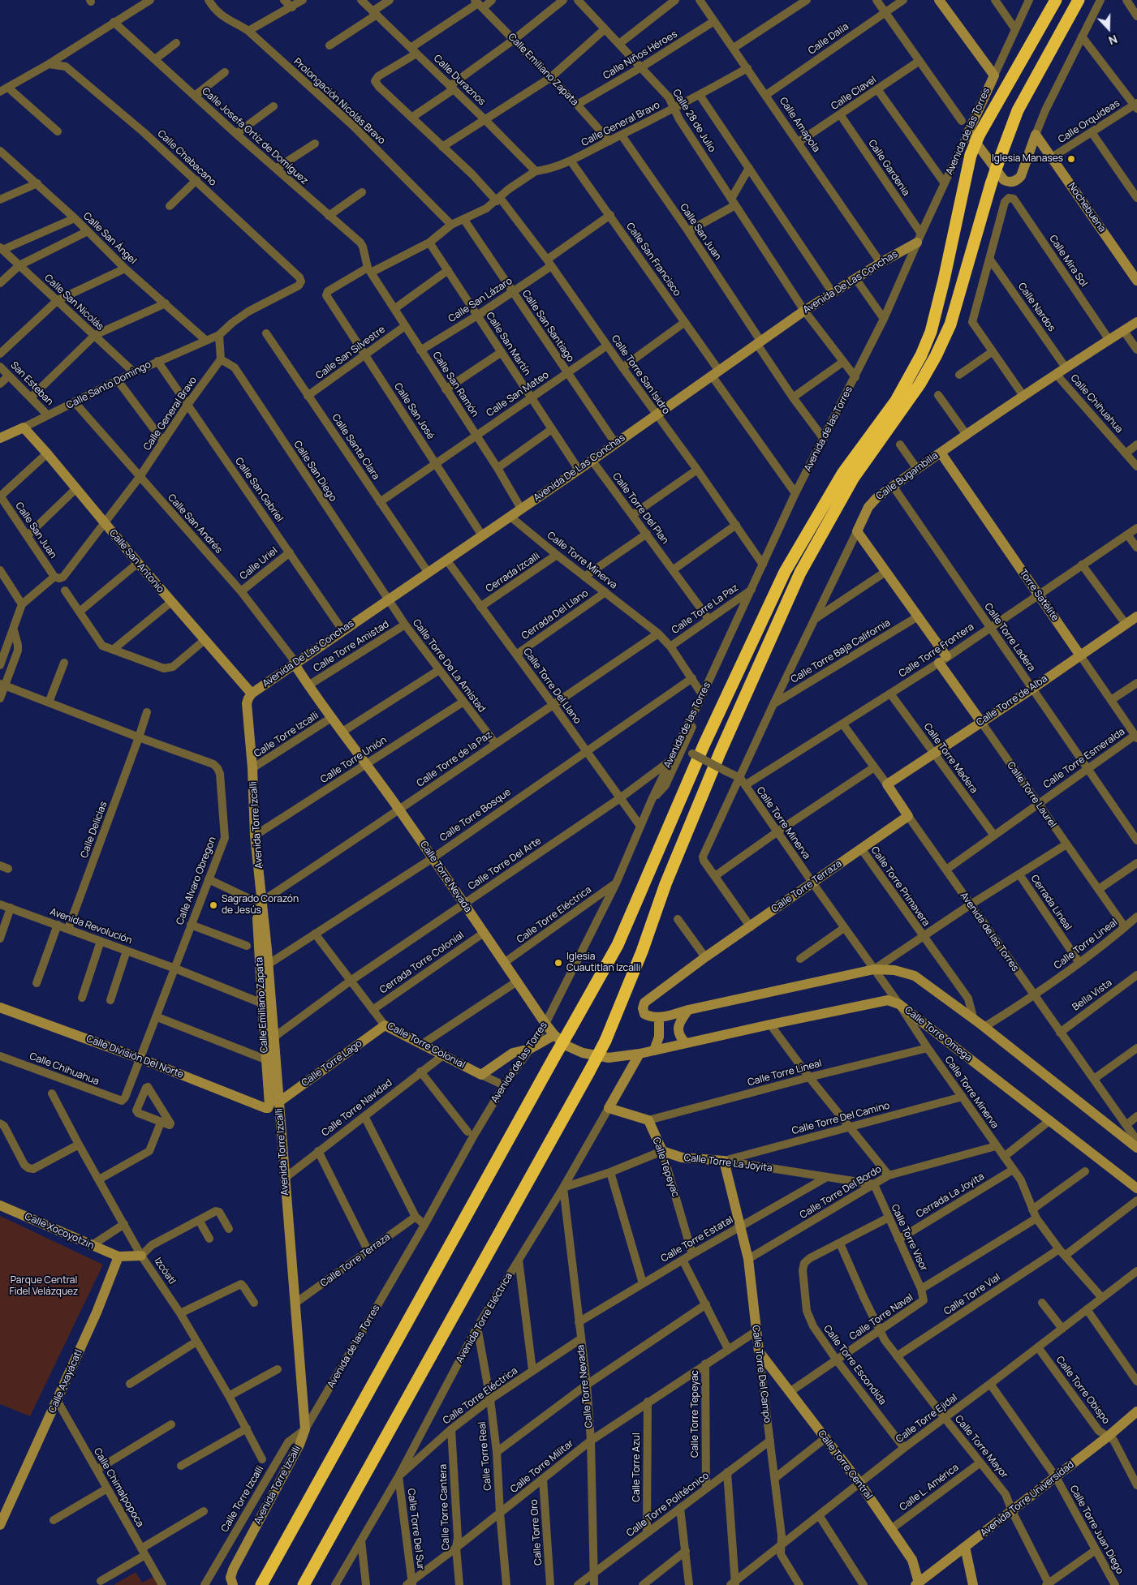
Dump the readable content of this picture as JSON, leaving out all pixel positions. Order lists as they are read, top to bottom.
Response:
{
  "streets": {
    "street": [
      "Calle Dalia",
      "Calle Niños Héroes",
      "Calle Emiliano Zapata",
      "Calle Duraznos",
      "Calle Clavel",
      "Prolongación Nicolás Bravo",
      "Calle 28 de Julio",
      "Calle Orquídeas",
      "Calle General Bravo",
      "Calle Amapola",
      "Avenida de las Torres",
      "Calle Josefa Ortíz de Domíguez",
      "Calle Chabacano",
      "Calle Gardenia",
      "Nochebuena",
      "Calle San Juan",
      "Calle San Ángel",
      "Calle San Francisco",
      "Calle Mira Sol",
      "Avenida De Las Conchas",
      "Calle San Lázaro",
      "Calle San Nicolás",
      "Calle Nardos",
      "Calle San Santiago",
      "Calle San Martín",
      "Calle San Silvestre",
      "Calle Torre San Isidro",
      "San Esteban",
      "Calle San Ramón",
      "Calle Santo Domingo",
      "Calle San Mateo",
      "Calle Chihuahua",
      "Calle San José",
      "Calle Santa Clara",
      "Calle San Diego",
      "Calle Bugambilia",
      "Calle San Gabriel",
      "Calle Torre Del Plan",
      "Calle San Andrés",
      "Calle Torre Minerva",
      "Calle San Antonio",
      "Calle Uriel",
      "Cerrada Izcalli",
      "Torre Satélite",
      "Calle Torre La Paz",
      "Cerrada Del Llano",
      "Calle Torre Ladera",
      "Calle Torre Amistad",
      "Calle Torre Frontera",
      "Calle Torre Baja California",
      "Calle Torre De La Amistad",
      "Calle Torre Del Llano",
      "Calle Torre de Alba",
      "Calle Torre Izcalli",
      "Calle Torre Madera",
      "Calle Torre Esmeralda",
      "Calle Torre de la Paz",
      "Calle Torre Unión",
      "Calle Torre Laurel",
      "Calle Torre Bosque",
      "Avenida Torre Izcalli",
      "Calle Delicias",
      "Calle Torre Del Arte",
      "Calle Torre Nevada",
      "Calle Alvaro Obregon",
      "Calle Torre Terraza",
      "Calle Torre Primavera",
      "Cerrada Lineal",
      "Calle Torre Eléctrica",
      "Avenida Revolución",
      "Calle Torre Lineal",
      "Cerrada Torre Colonial",
      "Bella Vista",
      "Calle Torre Omega",
      "Calle Torre Colonial",
      "Calle División Del Norte",
      "Calle Torre Lago",
      "Calle Torre Navidad",
      "Calle Torre Del Camino",
      "Calle Torre La Joyita",
      "Calle Tepeyac",
      "Calle Torre Del Bordo",
      "Cerrada La Joyita",
      "Calle Xocoyotzin",
      "Calle Torre Visor",
      "Calle Torre Estatal",
      "Izcóatl",
      "Calle Torre Vial",
      "Calle Torre Naval",
      "Avenida Torre Eléctrica",
      "Calle Torre Escondida",
      "Calle Torre Del Campo",
      "Calle Axayácatl",
      "Calle Torre Obispo",
      "Calle Torre Tepeyac",
      "Calle Torre Ejidal",
      "Calle Torre Mayor",
      "Calle Torre Real",
      "Calle Torre Central",
      "Calle Torre Militar",
      "Calle Torre Azul",
      "Calle Chimalpopoca",
      "Calle L. América",
      "Avenida Torre Universidad",
      "Calle Torre Politécnico",
      "Calle Torre Cantera",
      "Calle Torre Del Sur",
      "Calle Torre Juan Diego",
      "Calle Torre Oro"
    ]
  },
  "crossings": [
    ["Calle Dalia", "Calle Amapola"],
    ["Calle Niños Héroes", "Calle Emiliano Zapata"],
    ["Calle Niños Héroes", "Calle 28 de Julio"],
    ["Calle Niños Héroes", "Calle Amapola"],
    ["Calle Emiliano Zapata", "Calle General Bravo"],
    ["Calle Emiliano Zapata", "Calle Torre de la Paz"],
    ["Calle Emiliano Zapata", "Avenida Torre Izcalli"],
    ["Calle Emiliano Zapata", "Avenida Revolución"],
    ["Calle Emiliano Zapata", "Calle División Del Norte"],
    ["Calle Duraznos", "Calle General Bravo"],
    ["Calle Duraznos", "Calle Torre San Isidro"],
    ["Calle Clavel", "Calle Amapola"],
    ["Calle Clavel", "Calle Gardenia"],
    ["Calle 28 de Julio", "Calle General Bravo"],
    ["Calle 28 de Julio", "Avenida de las Torres"],
    ["Calle 28 de Julio", "Avenida De Las Conchas"],
    ["Calle Orquídeas", "Nochebuena"],
    ["Calle General Bravo", "Calle Amapola"],
    ["Calle General Bravo", "Calle San Juan"],
    ["Calle General Bravo", "Calle San Francisco"],
    ["Calle General Bravo", "Calle San Diego"],
    ["Calle General Bravo", "Calle San Gabriel"],
    ["Calle General Bravo", "Calle San Andrés"],
    ["Calle General Bravo", "Calle San Antonio"],
    ["Calle Amapola", "Avenida De Las Conchas"],
    ["Avenida de las Torres", "Calle Gardenia"],
    ["Avenida de las Torres", "Calle San Juan"],
    ["Avenida de las Torres", "Calle San Francisco"],
    ["Avenida de las Torres", "Avenida De Las Conchas"],
    ["Avenida de las Torres", "Calle Torre San Isidro"],
    ["Avenida de las Torres", "Calle Torre Minerva"],
    ["Avenida de las Torres", "Calle Torre La Paz"],
    ["Avenida de las Torres", "Calle Torre Frontera"],
    ["Avenida de las Torres", "Calle Torre Del Llano"],
    ["Avenida de las Torres", "Calle Torre de Alba"],
    ["Avenida de las Torres", "Calle Torre Izcalli"],
    ["Avenida de las Torres", "Calle Torre Esmeralda"],
    ["Avenida de las Torres", "Avenida Torre Izcalli"],
    ["Avenida de las Torres", "Calle Torre Del Arte"],
    ["Avenida de las Torres", "Calle Torre Nevada"],
    ["Avenida de las Torres", "Calle Torre Terraza"],
    ["Avenida de las Torres", "Calle Torre Primavera"],
    ["Avenida de las Torres", "Calle Torre Eléctrica"],
    ["Avenida de las Torres", "Calle Torre Lineal"],
    ["Avenida de las Torres", "Bella Vista"],
    ["Avenida de las Torres", "Calle Torre Colonial"],
    ["Calle Josefa Ortíz de Domíguez", "Calle San Ramón"],
    ["Calle Josefa Ortíz de Domíguez", "Calle San José"],
    ["Calle Chabacano", "Calle Santo Domingo"],
    ["Calle Gardenia", "Avenida De Las Conchas"],
    ["Calle San Juan", "Avenida De Las Conchas"],
    ["Calle San Ángel", "Calle Santo Domingo"],
    ["Calle San Francisco", "Avenida De Las Conchas"],
    ["Calle San Francisco", "Calle San Lázaro"],
    ["Calle Mira Sol", "Calle Nardos"],
    ["Calle Mira Sol", "Calle Bugambilia"],
    ["Avenida De Las Conchas", "Calle San Santiago"],
    ["Avenida De Las Conchas", "Calle San Martín"],
    ["Avenida De Las Conchas", "Calle Torre San Isidro"],
    ["Avenida De Las Conchas", "Calle San Ramón"],
    ["Avenida De Las Conchas", "Calle San José"],
    ["Avenida De Las Conchas", "Calle Santa Clara"],
    ["Avenida De Las Conchas", "Calle San Diego"],
    ["Avenida De Las Conchas", "Calle San Gabriel"],
    ["Avenida De Las Conchas", "Calle Torre Del Plan"],
    ["Avenida De Las Conchas", "Calle San Andrés"],
    ["Avenida De Las Conchas", "Calle Torre Minerva"],
    ["Avenida De Las Conchas", "Calle San Antonio"],
    ["Avenida De Las Conchas", "Calle Torre De La Amistad"],
    ["Avenida De Las Conchas", "Calle Torre Del Llano"],
    ["Avenida De Las Conchas", "Avenida Torre Izcalli"],
    ["Avenida De Las Conchas", "Calle Torre Nevada"],
    ["Calle San Lázaro", "Calle San Santiago"],
    ["Calle San Lázaro", "Calle San Martín"],
    ["Calle San Lázaro", "Calle Torre San Isidro"],
    ["Calle San Lázaro", "Calle San Ramón"],
    ["Calle San Nicolás", "Calle Santo Domingo"],
    ["Calle Nardos", "Calle Bugambilia"],
    ["Calle San Santiago", "Calle San Mateo"],
    ["Calle San Martín", "Calle San Mateo"],
    ["Calle San Silvestre", "Calle San Ramón"],
    ["Calle San Silvestre", "Calle San José"],
    ["Calle San Silvestre", "Calle Santa Clara"],
    ["Calle Torre San Isidro", "Calle San Mateo"],
    ["San Esteban", "Calle Santo Domingo"],
    ["Calle San Ramón", "Calle San Mateo"],
    ["Calle San Ramón", "Calle San José"],
    ["Calle Santo Domingo", "Calle San Gabriel"],
    ["Calle Santo Domingo", "Calle San Andrés"],
    ["Calle Santo Domingo", "Calle San Antonio"],
    ["Calle San Mateo", "Calle San José"],
    ["Calle San Mateo", "Calle Santa Clara"],
    ["Calle Chihuahua", "Calle Bugambilia"],
    ["Calle Chihuahua", "Calle Alvaro Obregon"],
    ["Calle San Diego", "Calle Torre De La Amistad"],
    ["Calle Bugambilia", "Calle Torre Minerva"],
    ["Calle Bugambilia", "Torre Satélite"],
    ["Calle Bugambilia", "Calle Torre Ladera"],
    ["Calle Bugambilia", "Calle Torre Frontera"],
    ["Calle Bugambilia", "Calle Torre Baja California"],
    ["Calle Bugambilia", "Calle Torre Laurel"],
    ["Calle San Gabriel", "Calle Uriel"],
    ["Calle Torre Del Plan", "Calle Torre La Paz"],
    ["Calle San Andrés", "Calle Uriel"],
    ["Calle San Andrés", "Calle Torre Nevada"],
    ["Calle Torre Minerva", "Cerrada Izcalli"],
    ["Calle Torre Minerva", "Calle Torre La Paz"],
    ["Calle Torre Minerva", "Cerrada Del Llano"],
    ["Calle Torre Minerva", "Calle Torre Frontera"],
    ["Calle Torre Minerva", "Calle Torre de la Paz"],
    ["Calle Torre Minerva", "Calle Torre Bosque"],
    ["Calle Torre Minerva", "Calle Torre Terraza"],
    ["Calle Torre Minerva", "Calle Torre Primavera"],
    ["Calle Torre Minerva", "Calle Torre Lineal"],
    ["Calle Torre Minerva", "Calle Torre Omega"],
    ["Calle Torre Minerva", "Calle Torre Del Camino"],
    ["Calle Torre Minerva", "Calle Torre Del Bordo"],
    ["Calle Torre Minerva", "Cerrada La Joyita"],
    ["Calle Torre Minerva", "Calle Torre Vial"],
    ["Calle Torre Minerva", "Calle Torre Naval"],
    ["Calle Torre Minerva", "Calle Torre Ejidal"],
    ["Calle San Antonio", "Avenida Torre Izcalli"],
    ["Cerrada Izcalli", "Calle Torre Del Llano"],
    ["Torre Satélite", "Calle Torre Frontera"],
    ["Torre Satélite", "Calle Torre de Alba"],
    ["Torre Satélite", "Calle Torre Esmeralda"],
    ["Cerrada Del Llano", "Calle Torre Del Llano"],
    ["Calle Torre Ladera", "Calle Torre Frontera"],
    ["Calle Torre Ladera", "Calle Torre de Alba"],
    ["Calle Torre Ladera", "Calle Torre Esmeralda"],
    ["Calle Torre Amistad", "Calle Torre De La Amistad"],
    ["Calle Torre Amistad", "Calle Torre Nevada"],
    ["Calle Torre Frontera", "Calle Torre Madera"],
    ["Calle Torre Frontera", "Calle Torre Laurel"],
    ["Calle Torre Baja California", "Calle Torre Laurel"],
    ["Calle Torre De La Amistad", "Calle Torre de la Paz"],
    ["Calle Torre De La Amistad", "Calle Torre Unión"],
    ["Calle Torre Del Llano", "Calle Torre de la Paz"],
    ["Calle Torre Del Llano", "Calle Torre Bosque"],
    ["Calle Torre Del Llano", "Calle Torre Del Arte"],
    ["Calle Torre de Alba", "Calle Torre Madera"],
    ["Calle Torre de Alba", "Calle Torre Laurel"],
    ["Calle Torre Izcalli", "Avenida Torre Izcalli"],
    ["Calle Torre Izcalli", "Calle Torre Nevada"],
    ["Calle Torre Madera", "Calle Torre Esmeralda"],
    ["Calle Torre Esmeralda", "Calle Torre Laurel"],
    ["Calle Torre de la Paz", "Avenida Torre Izcalli"],
    ["Calle Torre de la Paz", "Calle Torre Nevada"],
    ["Calle Torre Unión", "Avenida Torre Izcalli"],
    ["Calle Torre Unión", "Calle Torre Nevada"],
    ["Calle Torre Laurel", "Calle Torre Primavera"],
    ["Calle Torre Laurel", "Calle Torre Lineal"],
    ["Calle Torre Bosque", "Avenida Torre Izcalli"],
    ["Calle Torre Bosque", "Calle Torre Nevada"],
    ["Calle Torre Bosque", "Calle Torre Colonial"],
    ["Avenida Torre Izcalli", "Calle Torre Del Arte"],
    ["Avenida Torre Izcalli", "Calle Torre Terraza"],
    ["Avenida Torre Izcalli", "Calle Torre Lago"],
    ["Avenida Torre Izcalli", "Calle Torre Navidad"],
    ["Calle Delicias", "Calle Alvaro Obregon"],
    ["Calle Delicias", "Avenida Revolución"],
    ["Calle Torre Del Arte", "Calle Torre Nevada"],
    ["Calle Torre Del Arte", "Calle Torre Colonial"],
    ["Calle Torre Nevada", "Calle Torre Eléctrica"],
    ["Calle Torre Nevada", "Cerrada Torre Colonial"],
    ["Calle Torre Nevada", "Calle Torre Omega"],
    ["Calle Torre Nevada", "Calle Torre Estatal"],
    ["Calle Torre Nevada", "Avenida Torre Eléctrica"],
    ["Calle Torre Nevada", "Calle Torre Militar"],
    ["Calle Torre Nevada", "Calle Torre Politécnico"],
    ["Calle Alvaro Obregon", "Avenida Revolución"],
    ["Calle Alvaro Obregon", "Calle División Del Norte"],
    ["Calle Torre Terraza", "Calle Torre Primavera"],
    ["Calle Torre Primavera", "Cerrada Lineal"],
    ["Cerrada Lineal", "Calle Torre Lineal"],
    ["Calle Torre Eléctrica", "Avenida Torre Eléctrica"],
    ["Calle Torre Eléctrica", "Calle Torre Real"],
    ["Calle Torre Eléctrica", "Calle Torre Cantera"],
    ["Calle Torre Eléctrica", "Calle Torre Del Sur"],
    ["Calle Torre Lineal", "Calle Tepeyac"],
    ["Cerrada Torre Colonial", "Calle Torre Colonial"],
    ["Calle Torre Omega", "Avenida Torre Eléctrica"],
    ["Calle Torre Colonial", "Calle Torre Lago"],
    ["Calle Torre Colonial", "Calle Torre Navidad"],
    ["Calle Torre Del Camino", "Calle Torre La Joyita"],
    ["Calle Torre Del Camino", "Calle Torre Del Campo"],
    ["Calle Torre La Joyita", "Calle Tepeyac"],
    ["Calle Torre La Joyita", "Calle Torre Del Bordo"],
    ["Calle Torre La Joyita", "Calle Torre Visor"],
    ["Calle Torre La Joyita", "Calle Torre Estatal"],
    ["Calle Torre La Joyita", "Calle Torre Del Campo"],
    ["Calle Tepeyac", "Calle Torre Estatal"],
    ["Calle Torre Del Bordo", "Calle Torre Visor"],
    ["Calle Torre Del Bordo", "Calle Torre Del Campo"],
    ["Cerrada La Joyita", "Calle Torre Visor"],
    ["Calle Xocoyotzin", "Calle Axayácatl"],
    ["Calle Torre Visor", "Calle Torre Naval"],
    ["Calle Torre Visor", "Calle Torre Escondida"],
    ["Calle Torre Estatal", "Calle Torre Del Campo"],
    ["Calle Torre Vial", "Calle Torre Mayor"],
    ["Calle Torre Naval", "Calle Torre Escondida"],
    ["Calle Torre Naval", "Calle Torre Mayor"],
    ["Calle Torre Naval", "Calle Torre Central"],
    ["Avenida Torre Eléctrica", "Calle Torre Real"],
    ["Avenida Torre Eléctrica", "Calle Torre Del Sur"],
    ["Calle Torre Escondida", "Calle Torre Ejidal"],
    ["Calle Torre Escondida", "Calle Torre Mayor"],
    ["Calle Torre Del Campo", "Calle Torre Ejidal"],
    ["Calle Torre Del Campo", "Calle Torre Central"],
    ["Calle Torre Del Campo", "Calle Torre Militar"],
    ["Calle Torre Del Campo", "Calle Torre Politécnico"],
    ["Calle Axayácatl", "Calle Chimalpopoca"],
    ["Calle Torre Obispo", "Calle Torre Ejidal"],
    ["Calle Torre Obispo", "Avenida Torre Universidad"],
    ["Calle Torre Tepeyac", "Calle Torre Militar"],
    ["Calle Torre Tepeyac", "Calle Torre Politécnico"],
    ["Calle Torre Ejidal", "Calle Torre Mayor"],
    ["Calle Torre Ejidal", "Calle Torre Central"],
    ["Calle Torre Ejidal", "Calle Torre Juan Diego"],
    ["Calle Torre Mayor", "Calle L. América"],
    ["Calle Torre Mayor", "Avenida Torre Universidad"],
    ["Calle Torre Real", "Calle Torre Militar"],
    ["Calle Torre Central", "Calle L. América"],
    ["Calle Torre Central", "Avenida Torre Universidad"],
    ["Calle Torre Militar", "Calle Torre Azul"],
    ["Calle Torre Militar", "Calle Torre Cantera"],
    ["Calle Torre Militar", "Calle Torre Del Sur"],
    ["Calle Torre Militar", "Calle Torre Oro"],
    ["Calle Torre Azul", "Calle Torre Politécnico"],
    ["Avenida Torre Universidad", "Calle Torre Juan Diego"]
  ],
  "parks": ["Parque Central Fidel Velázquez"],
  "places": ["Iglesia Manases", "Sagrado Corazón de Jesús", "Iglesia Cuautitlan Izcalli"],
  "north": "bottom"
}
